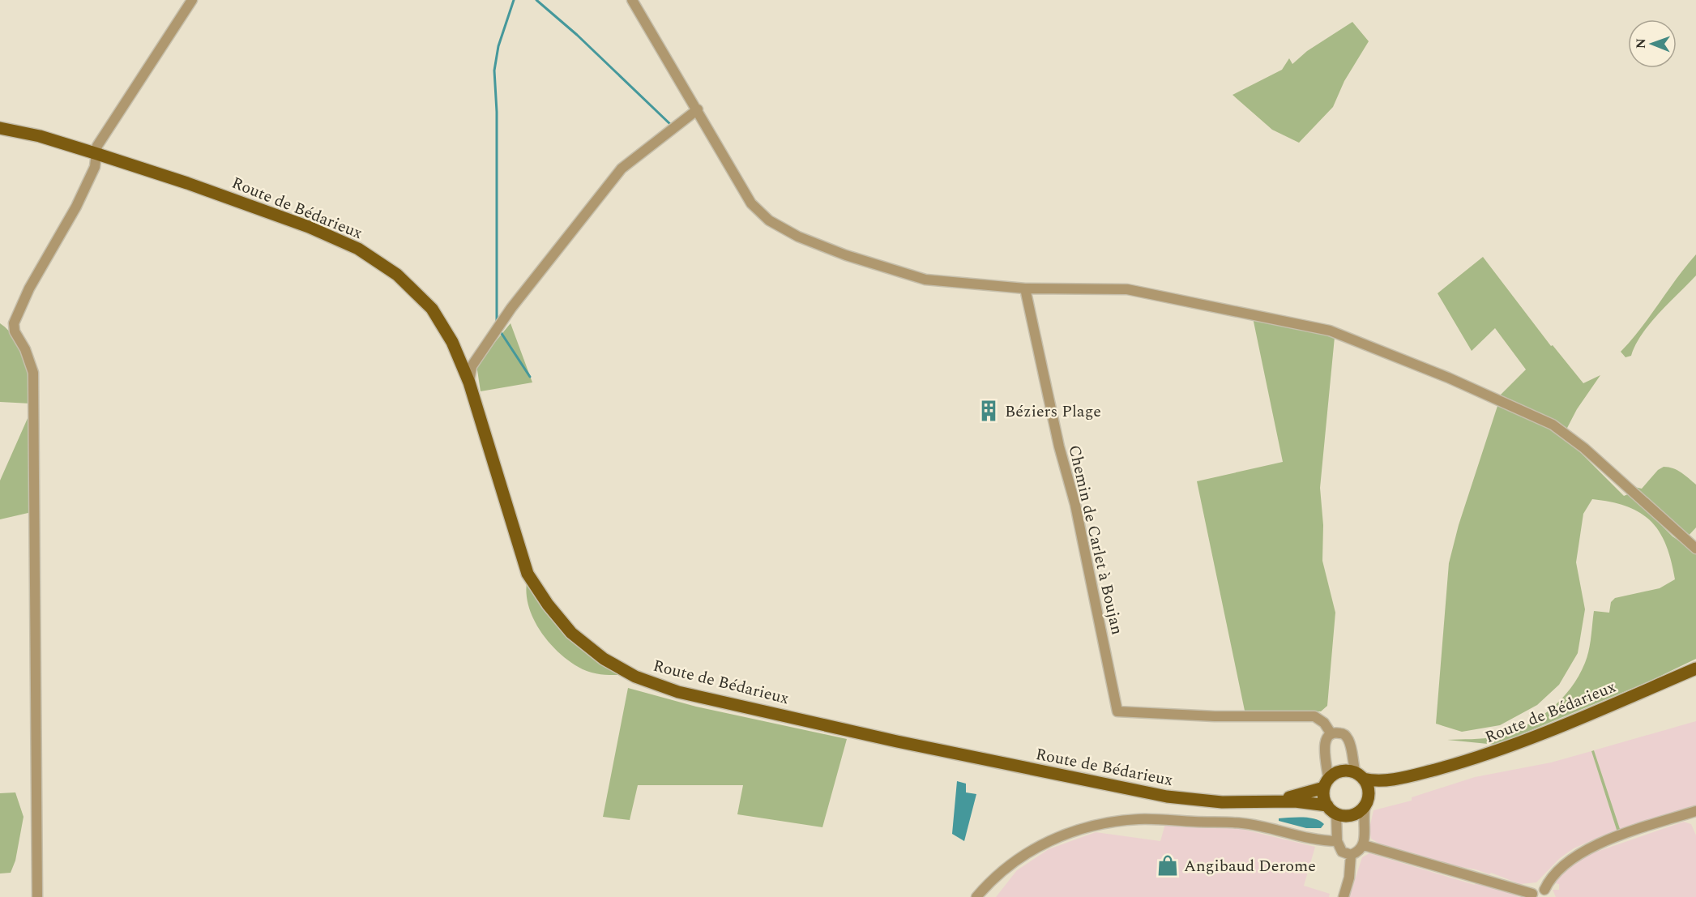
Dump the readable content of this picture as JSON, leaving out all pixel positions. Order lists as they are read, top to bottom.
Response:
{
  "streets": {
    "main road": ["Route de Bédarieux"],
    "street": ["Chemin de Carlet à Boujan"]
  },
  "places": {
    "building": ["Béziers Plage"],
    "shop": ["Angibaud Derome"]
  },
  "north": "left"
}
